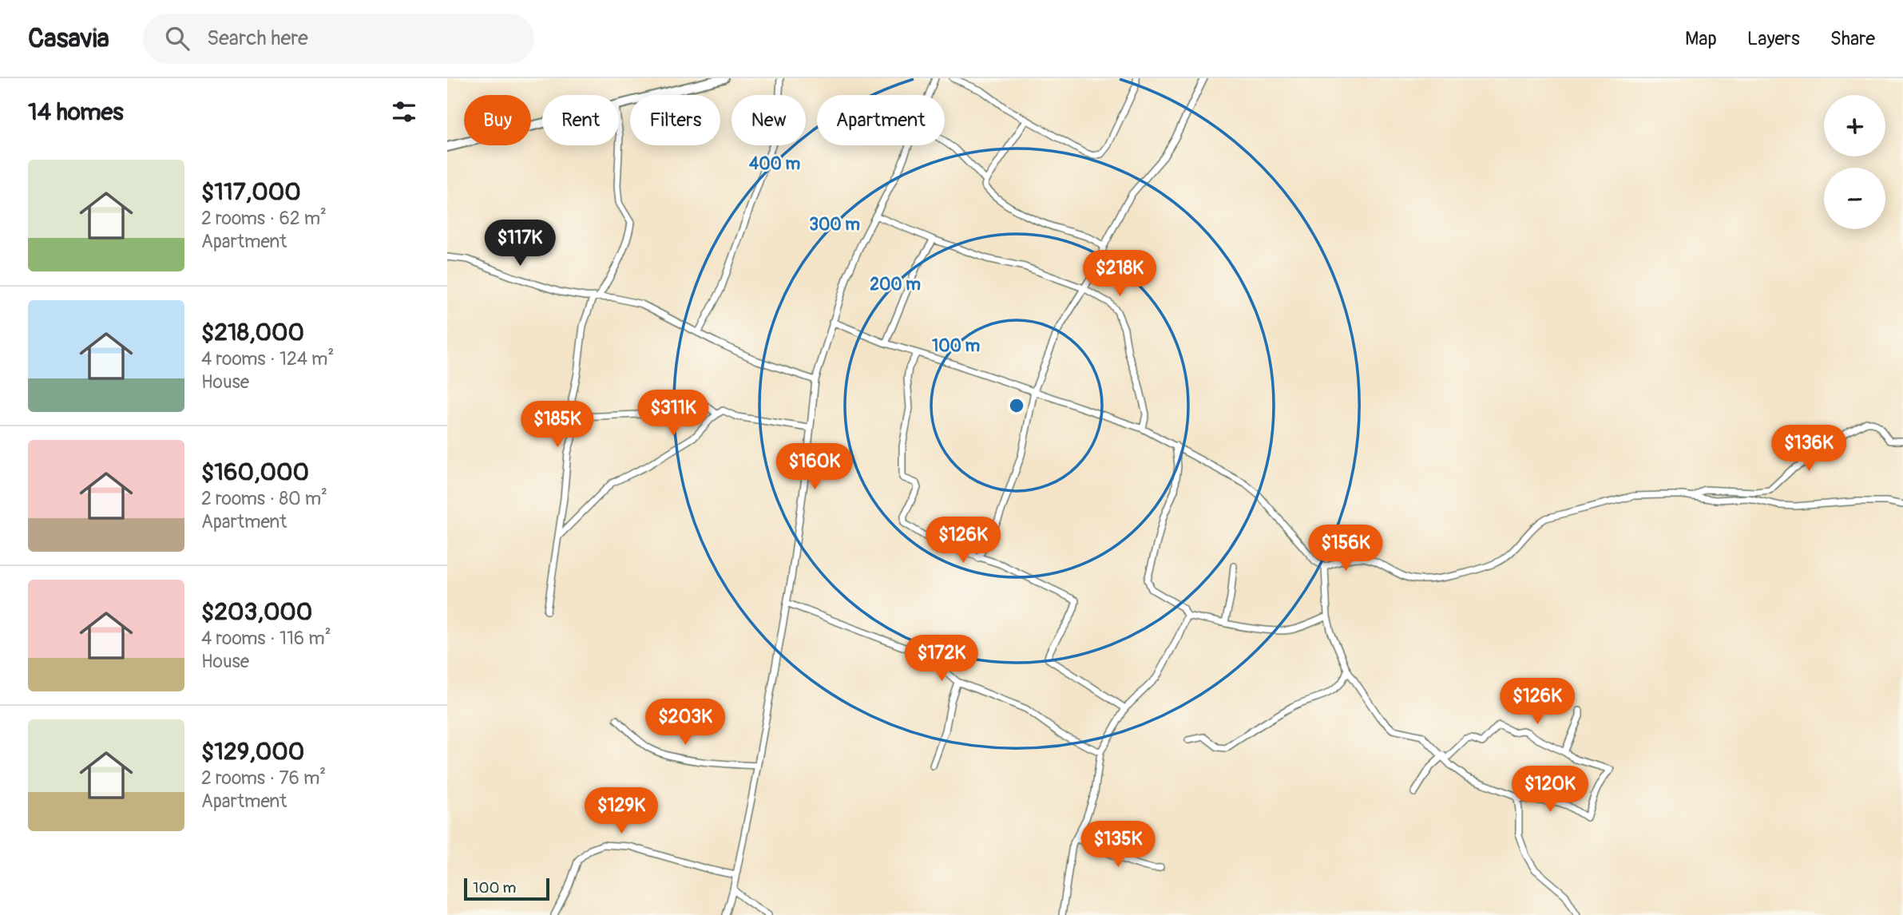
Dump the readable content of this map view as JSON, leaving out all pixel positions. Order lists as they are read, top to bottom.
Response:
{
  "scale_bar": "100 m",
  "page": {
    "header": "Casavia",
    "search": "Search here",
    "nav": ["Map", "Layers", "Share"],
    "heading": "14 homes",
    "map_buttons": ["+", "−"],
    "chip": [
      "Buy",
      "Rent",
      "Filters",
      "New",
      "Apartment"
    ],
    "list": [
      {
        "name": "$117,000",
        "note": "2 rooms · 62 m² · Apartment"
      },
      {
        "name": "$218,000",
        "note": "4 rooms · 124 m² · House"
      },
      {
        "name": "$160,000",
        "note": "2 rooms · 80 m² · Apartment"
      },
      {
        "name": "$203,000",
        "note": "4 rooms · 116 m² · House"
      },
      {
        "name": "$129,000",
        "note": "2 rooms · 76 m² · Apartment"
      }
    ],
    "price": [
      "$117K",
      "$218K",
      "$311K",
      "$185K",
      "$136K",
      "$160K",
      "$126K",
      "$156K",
      "$172K",
      "$126K",
      "$203K",
      "$120K",
      "$129K",
      "$135K"
    ],
    "scale": "100 m"
  },
  "rings": [
    "400 m",
    "300 m",
    "200 m",
    "100 m"
  ]
}
